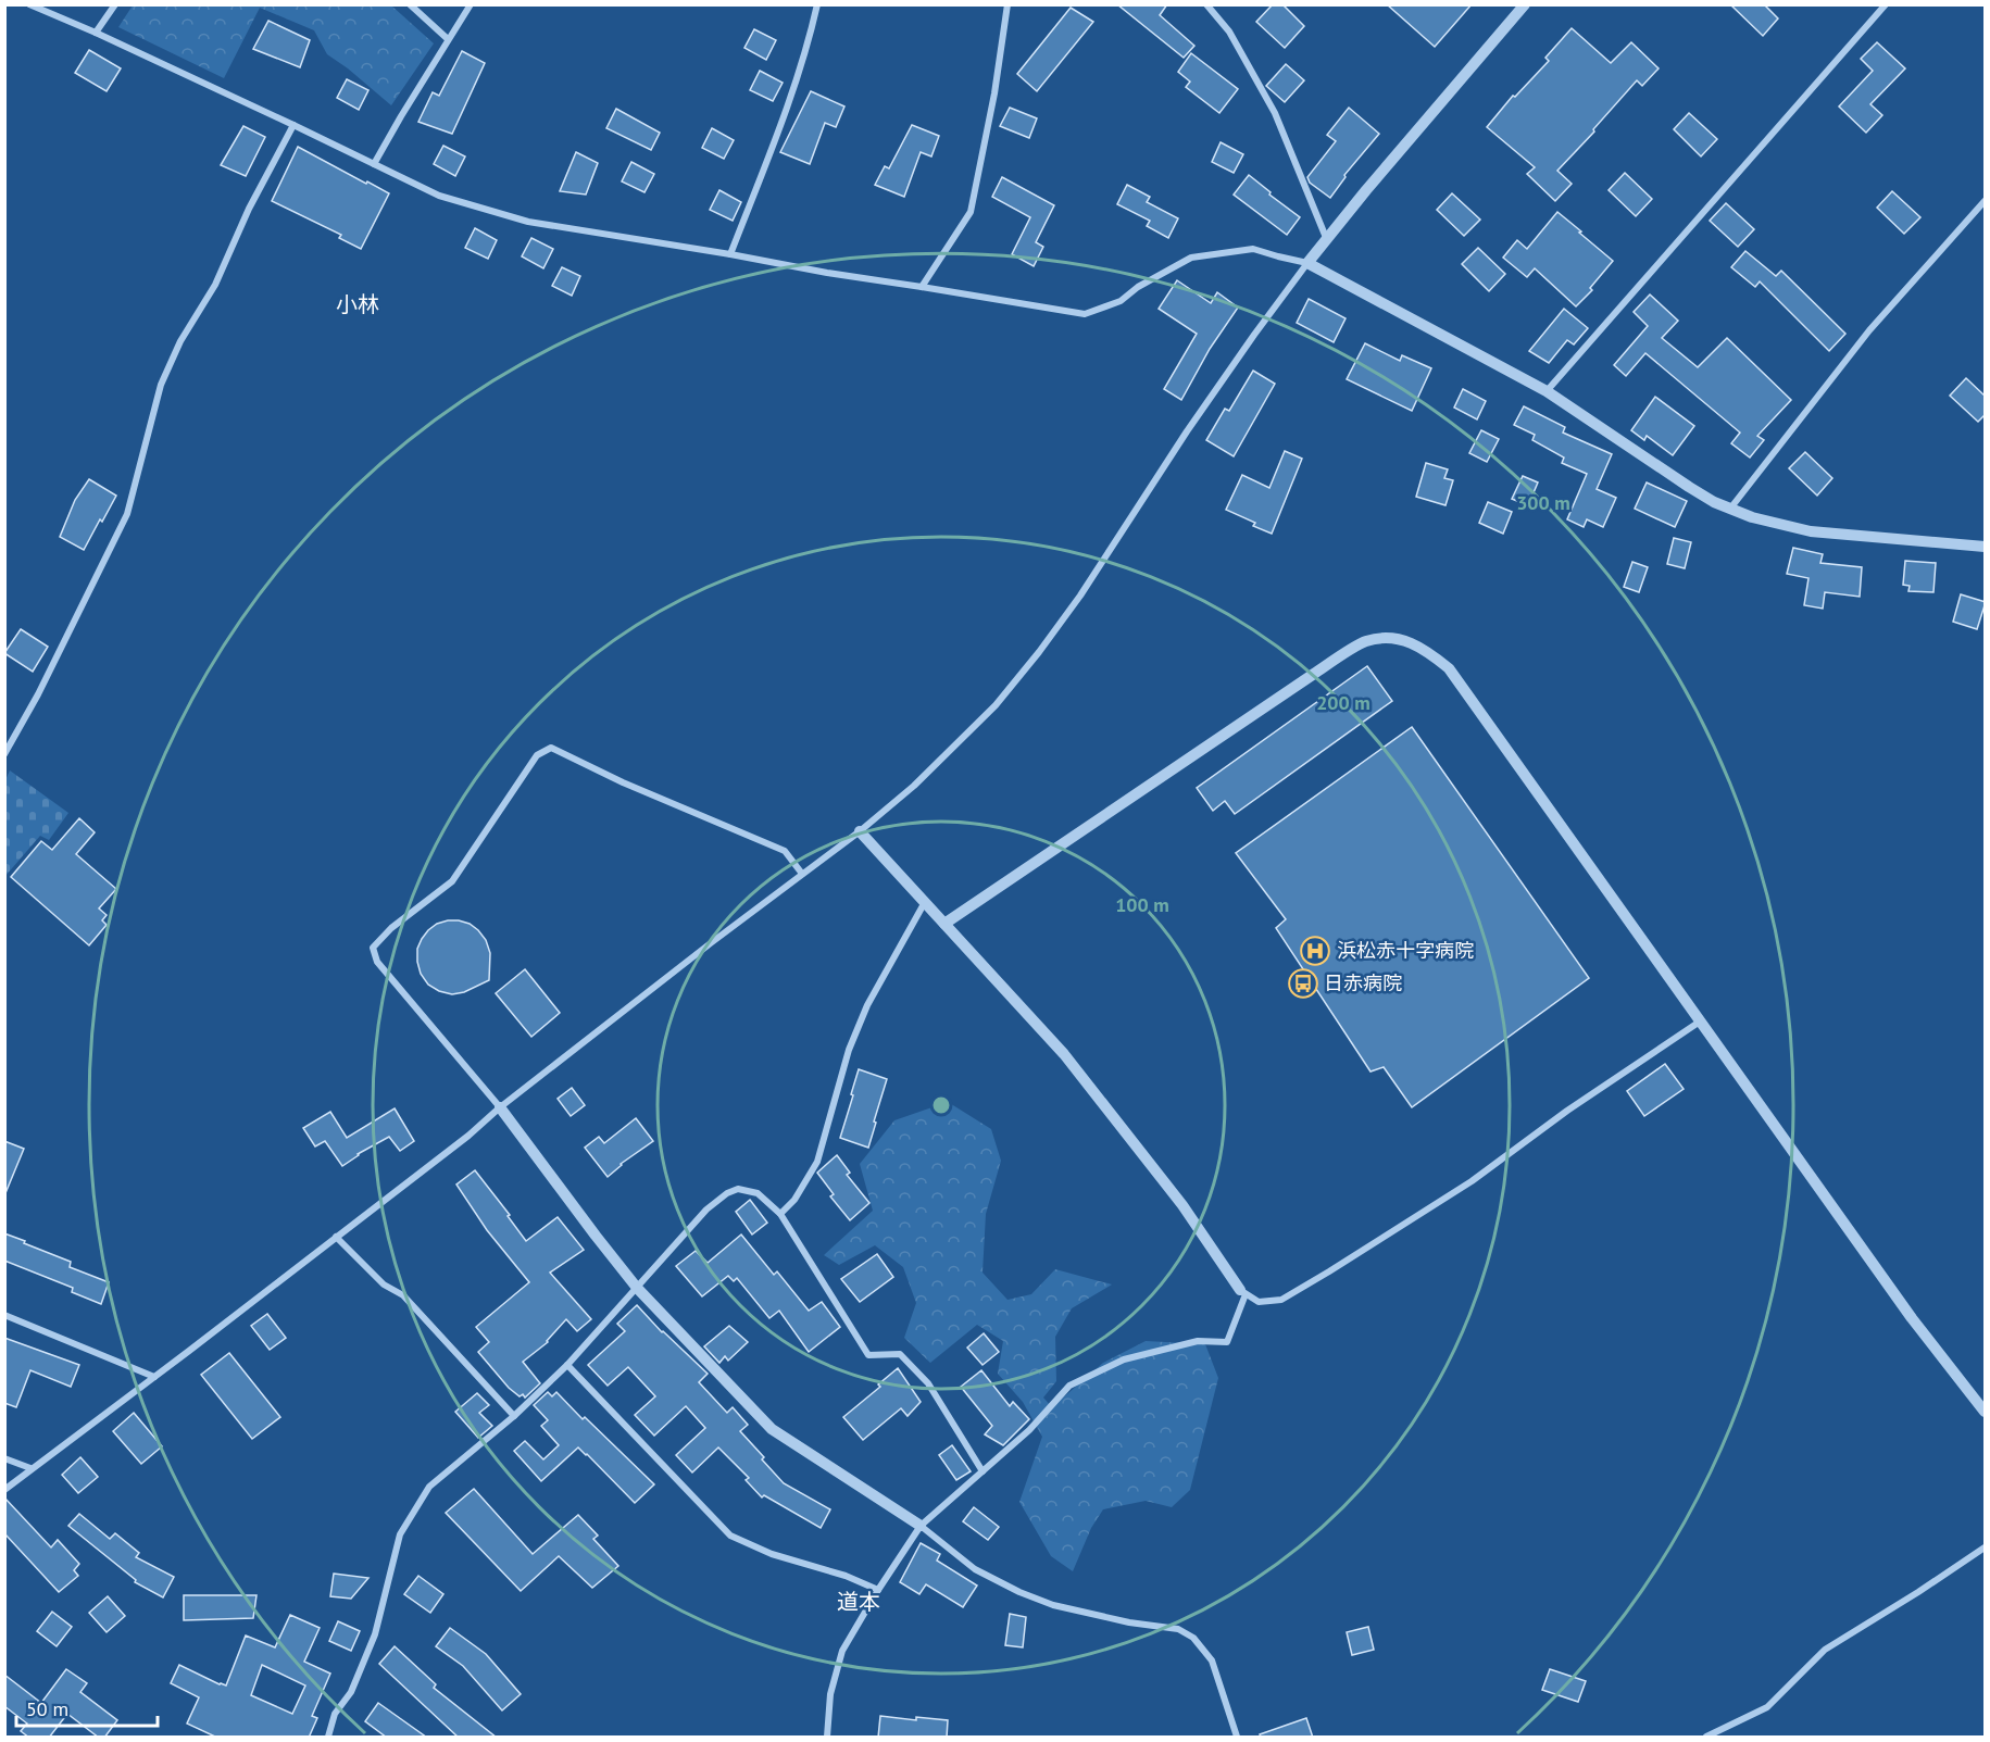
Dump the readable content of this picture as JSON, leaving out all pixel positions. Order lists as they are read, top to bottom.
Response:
{
  "districts": ["小林", "道本"],
  "places": {
    "hospital": ["浜松赤十字病院"],
    "bus stop": ["日赤病院"]
  },
  "scale_bar": "50 m",
  "rings": ["300 m", "200 m", "100 m"]
}
